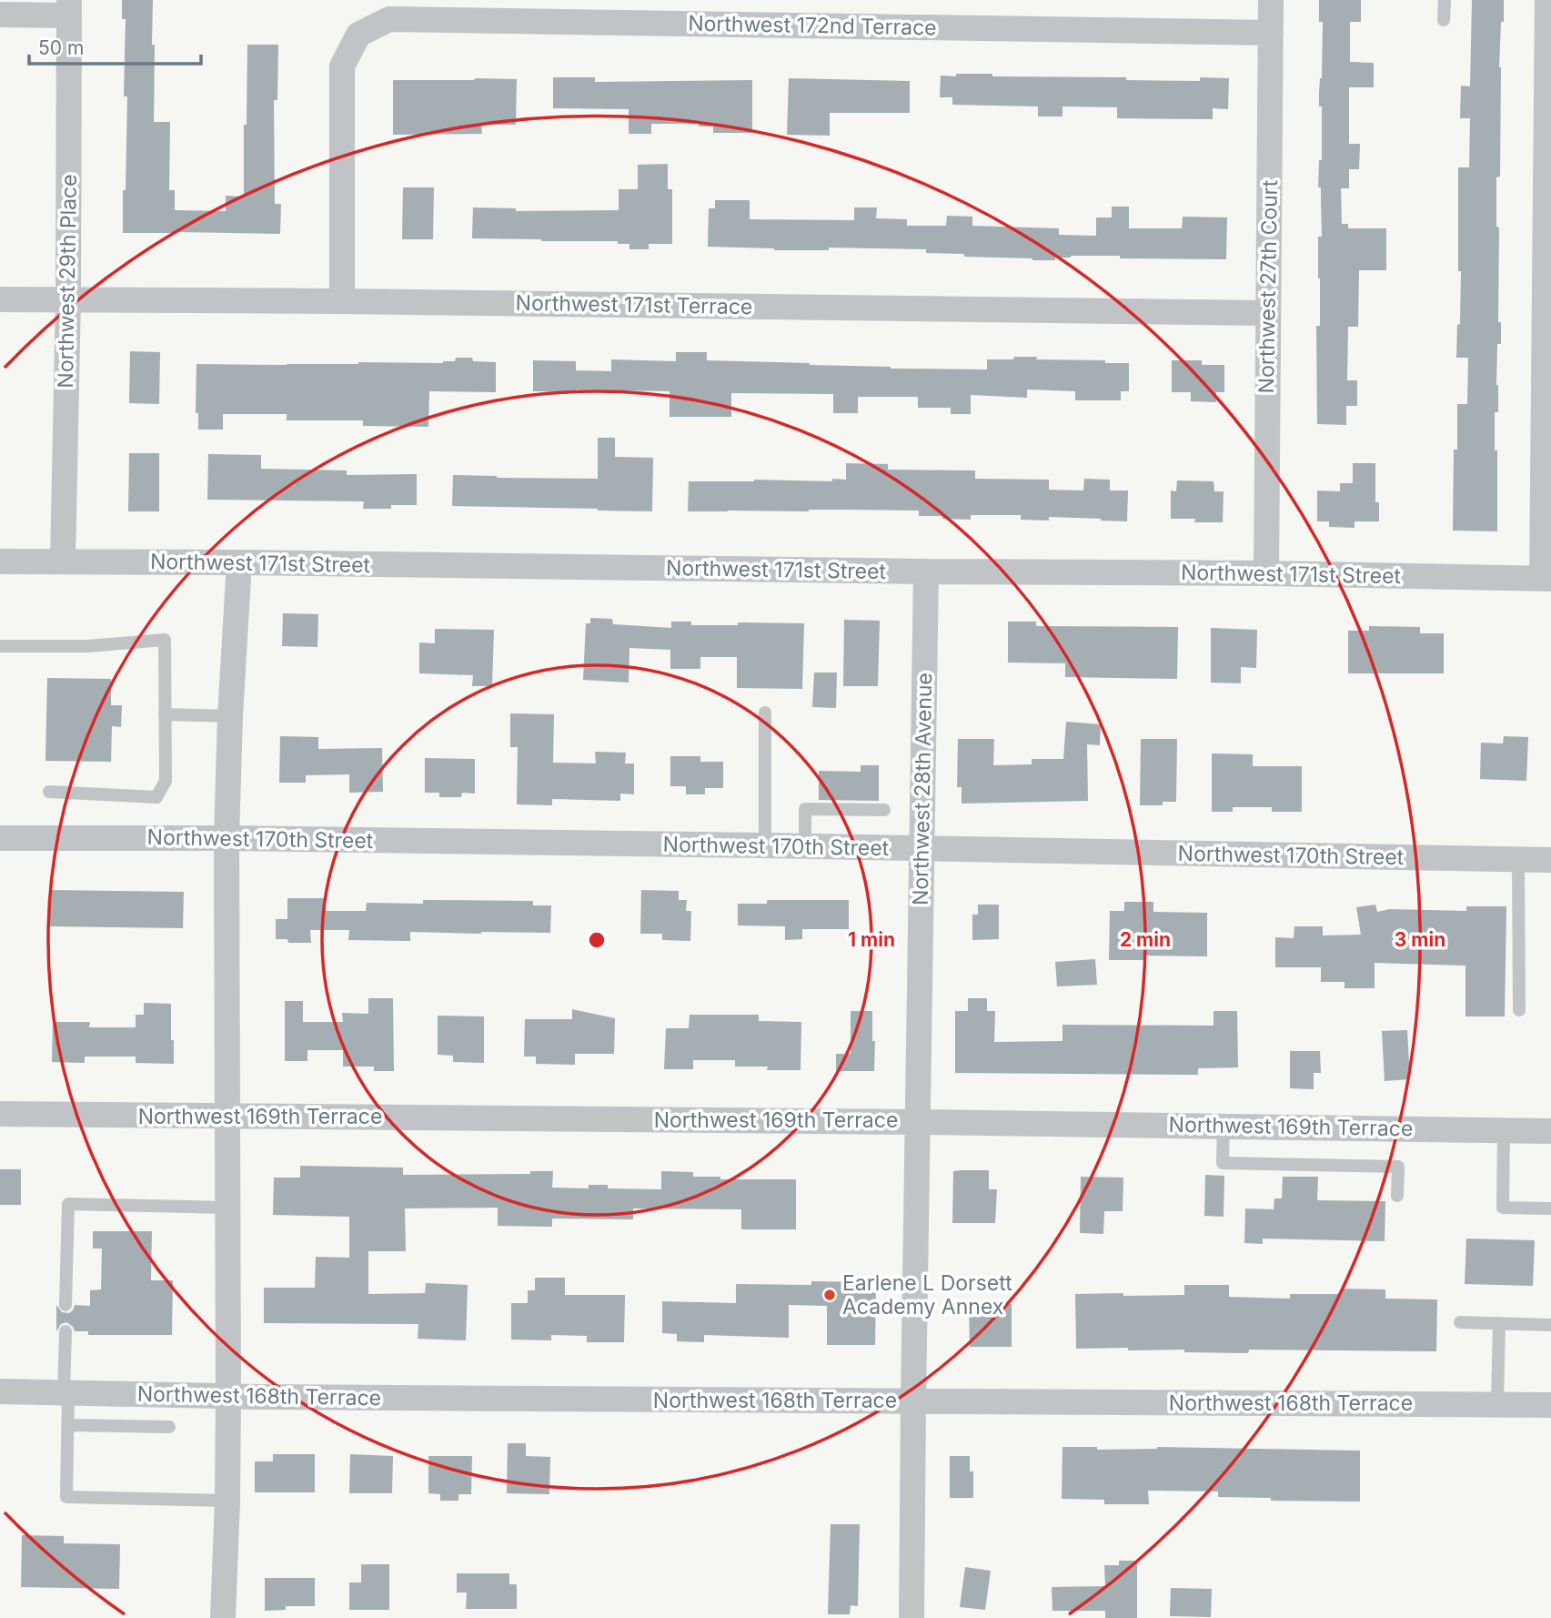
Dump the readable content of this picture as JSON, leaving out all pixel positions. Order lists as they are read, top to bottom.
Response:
{
  "streets": {
    "street": [
      "Northwest 172nd Terrace",
      "Northwest 29th Place",
      "Northwest 27th Court",
      "Northwest 171st Terrace",
      "Northwest 171st Street",
      "Northwest 28th Avenue",
      "Northwest 170th Street",
      "Northwest 169th Terrace",
      "Northwest 168th Terrace"
    ]
  },
  "crossings": [
    ["Northwest 172nd Terrace", "Northwest 27th Court"],
    ["Northwest 172nd Terrace", "Northwest 171st Terrace"],
    ["Northwest 29th Place", "Northwest 171st Terrace"],
    ["Northwest 29th Place", "Northwest 171st Street"],
    ["Northwest 27th Court", "Northwest 171st Terrace"],
    ["Northwest 27th Court", "Northwest 171st Street"],
    ["Northwest 171st Street", "Northwest 28th Avenue"],
    ["Northwest 28th Avenue", "Northwest 170th Street"],
    ["Northwest 28th Avenue", "Northwest 169th Terrace"],
    ["Northwest 28th Avenue", "Northwest 168th Terrace"]
  ],
  "places": ["Earlene L Dorsett Academy Annex"],
  "scale_bar": "50 m",
  "rings": ["1 min", "2 min", "3 min"]
}
